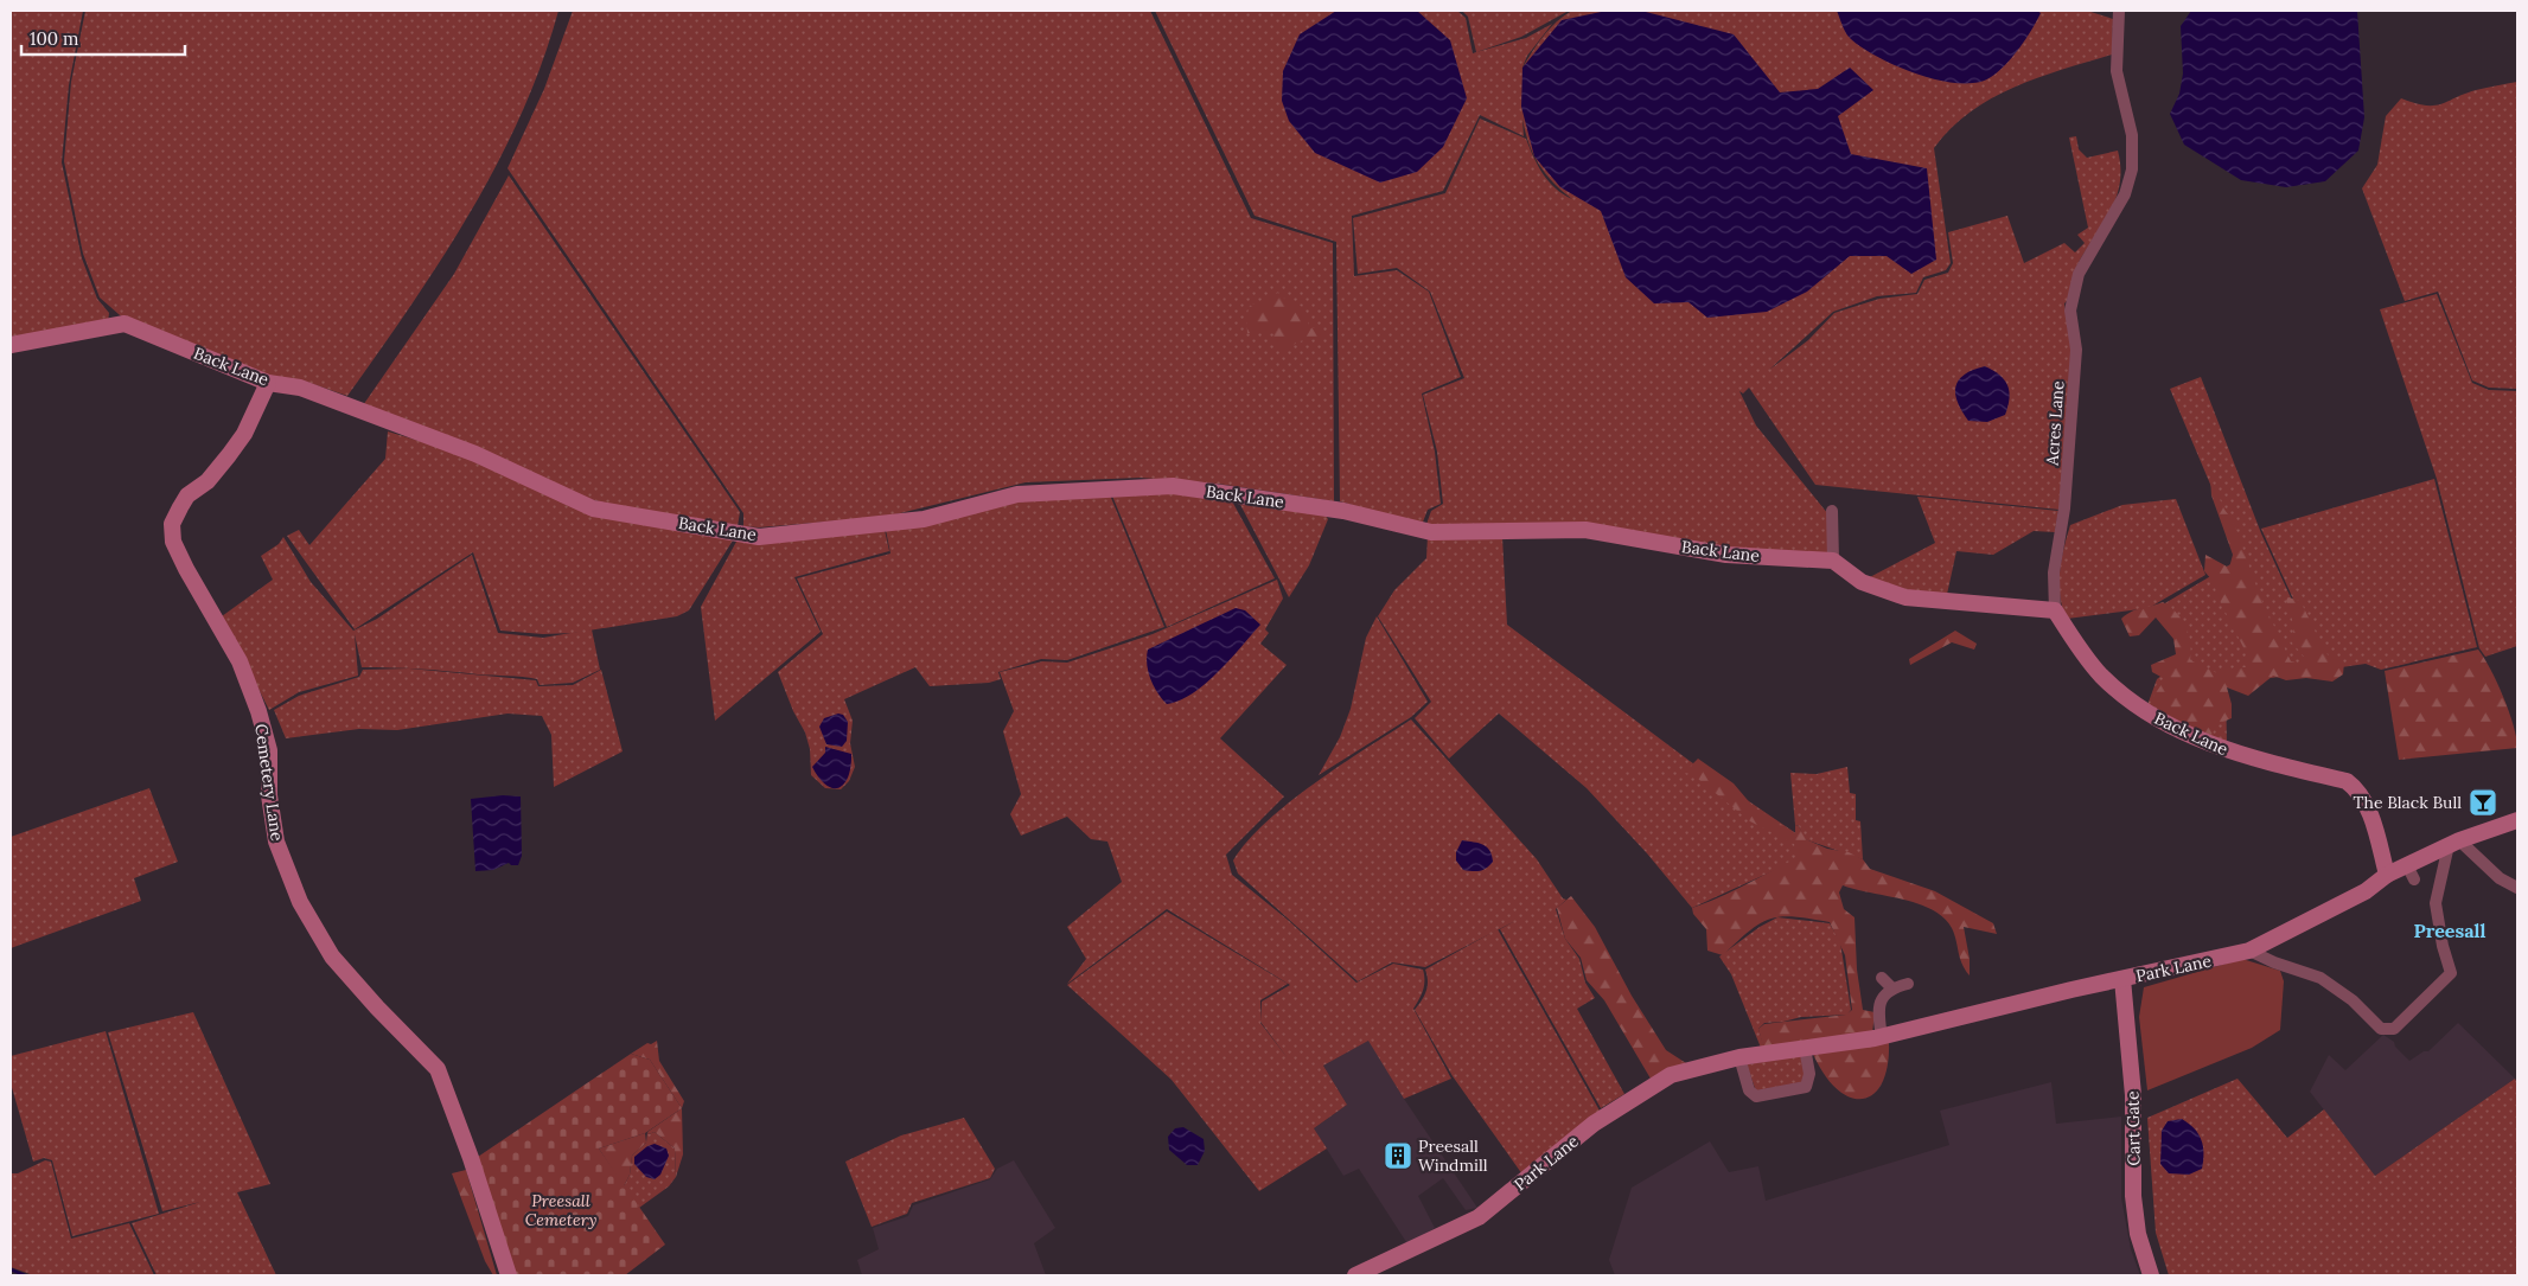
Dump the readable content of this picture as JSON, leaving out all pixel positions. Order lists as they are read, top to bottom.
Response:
{
  "streets": {
    "street": [
      "Back Lane",
      "Acres Lane",
      "Cemetery Lane",
      "Park Lane",
      "Cart Gate"
    ]
  },
  "crossings": [
    ["Back Lane", "Acres Lane"],
    ["Back Lane", "Cemetery Lane"],
    ["Back Lane", "Park Lane"],
    ["Park Lane", "Cart Gate"]
  ],
  "districts": ["Preesall"],
  "parks": ["Preesall Cemetery"],
  "places": {
    "bar": ["The Black Bull"],
    "building": ["Preesall Windmill"]
  },
  "scale_bar": "100 m"
}
